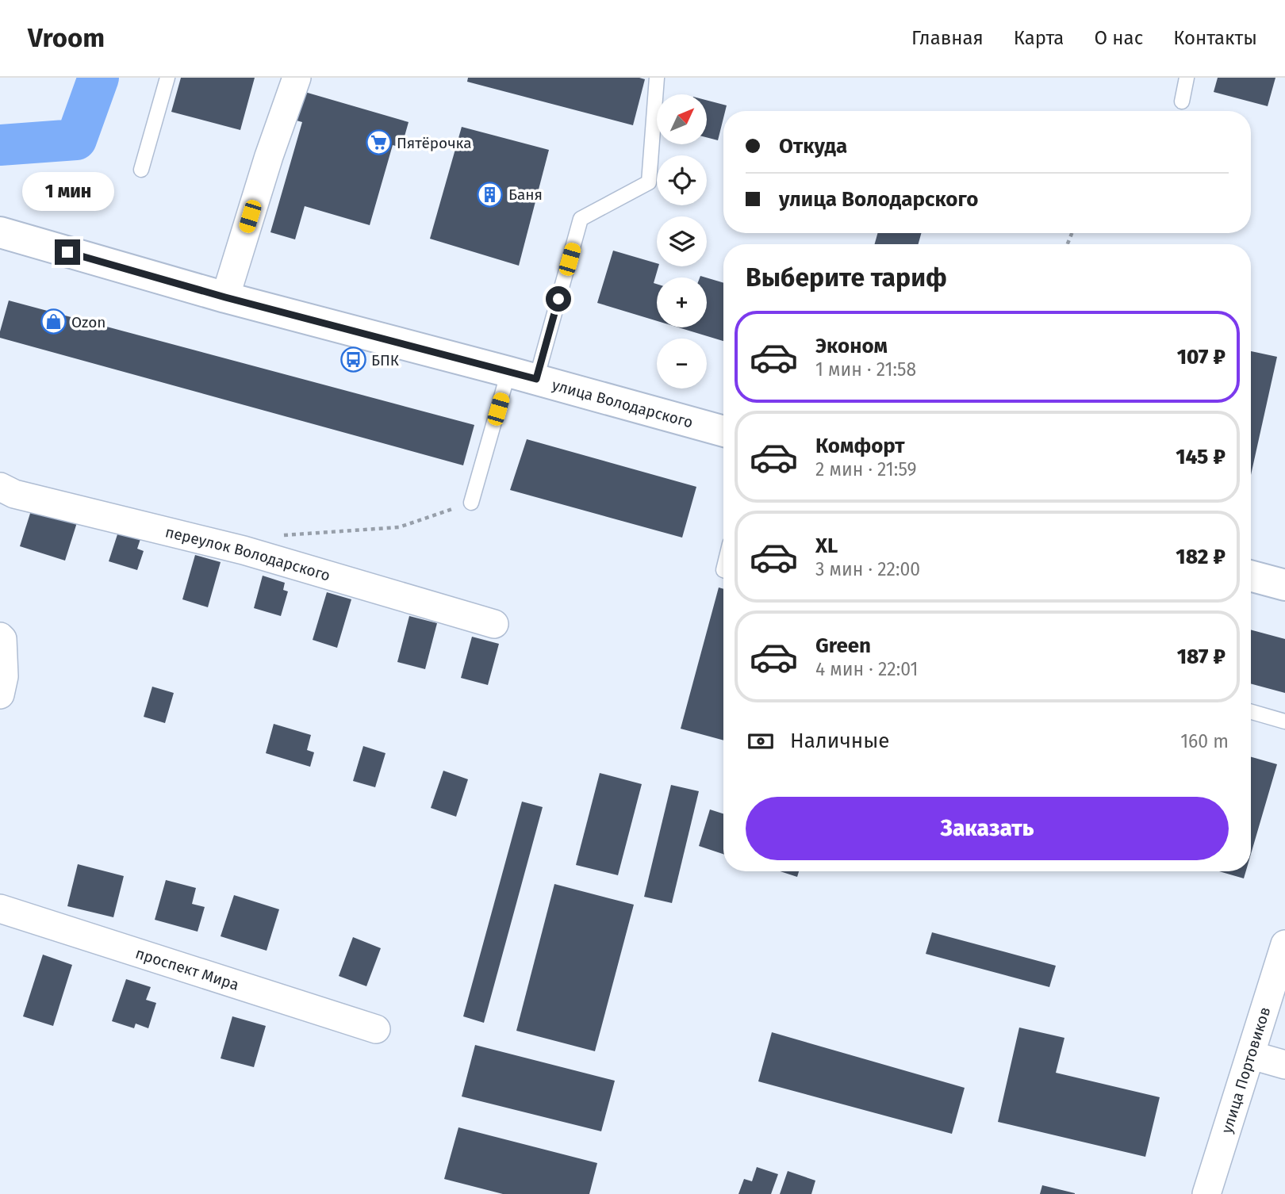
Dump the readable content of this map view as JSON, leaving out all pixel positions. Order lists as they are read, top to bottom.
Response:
{
  "streets": {
    "main road": ["улица Володарского"],
    "street": ["переулок Володарского", "проспект Мира", "улица Портовиков"]
  },
  "places": {
    "supermarket": ["Пятёрочка"],
    "building": ["Баня"],
    "shop": ["Ozon"],
    "bus stop": ["БПК"]
  },
  "north": "top right",
  "page": {
    "header": "Vroom",
    "nav": [
      "Главная",
      "Карта",
      "О нас",
      "Контакты"
    ],
    "map_buttons": ["+", "−"],
    "banner": ["Откуда", "улица Володарского"],
    "bubble": "1 мин",
    "heading": "Выберите тариф",
    "list": [
      {
        "name": "Эконом",
        "note": "1 мин · 21:58",
        "value": "107 ₽"
      },
      {
        "name": "Комфорт",
        "note": "2 мин · 21:59",
        "value": "145 ₽"
      },
      {
        "name": "XL",
        "note": "3 мин · 22:00",
        "value": "182 ₽"
      },
      {
        "name": "Green",
        "note": "4 мин · 22:01",
        "value": "187 ₽"
      }
    ],
    "pay": ["Наличные", "160 m"],
    "buttons": "Заказать"
  }
}
